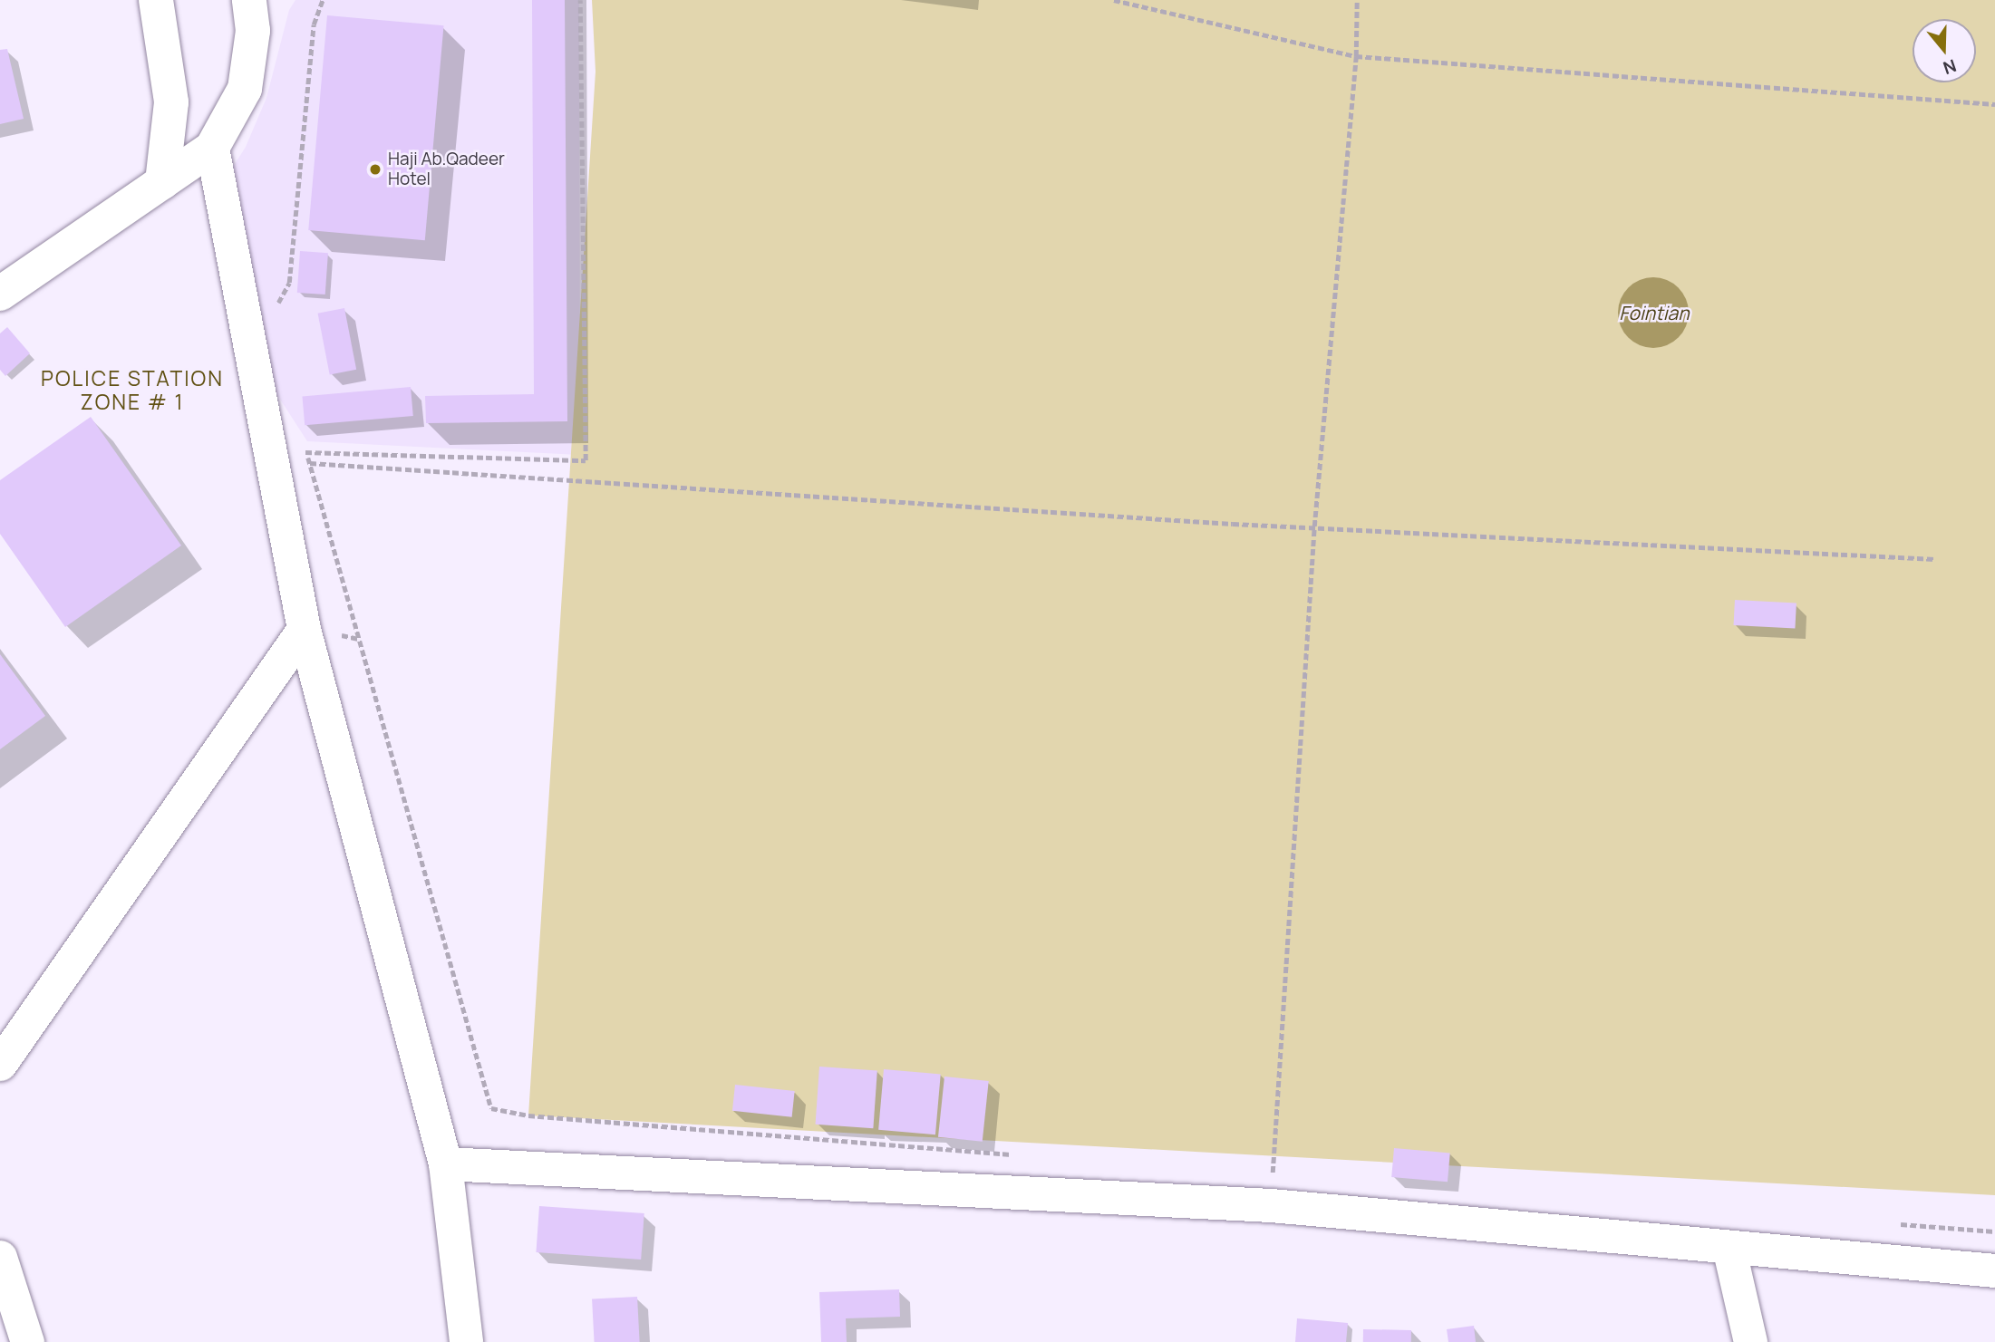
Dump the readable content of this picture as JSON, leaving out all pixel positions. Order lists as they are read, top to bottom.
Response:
{
  "districts": ["POLICE STATION ZONE # 1"],
  "water": ["Fointian"],
  "places": ["Haji Ab.Qadeer Hotel"],
  "north": "bottom"
}
